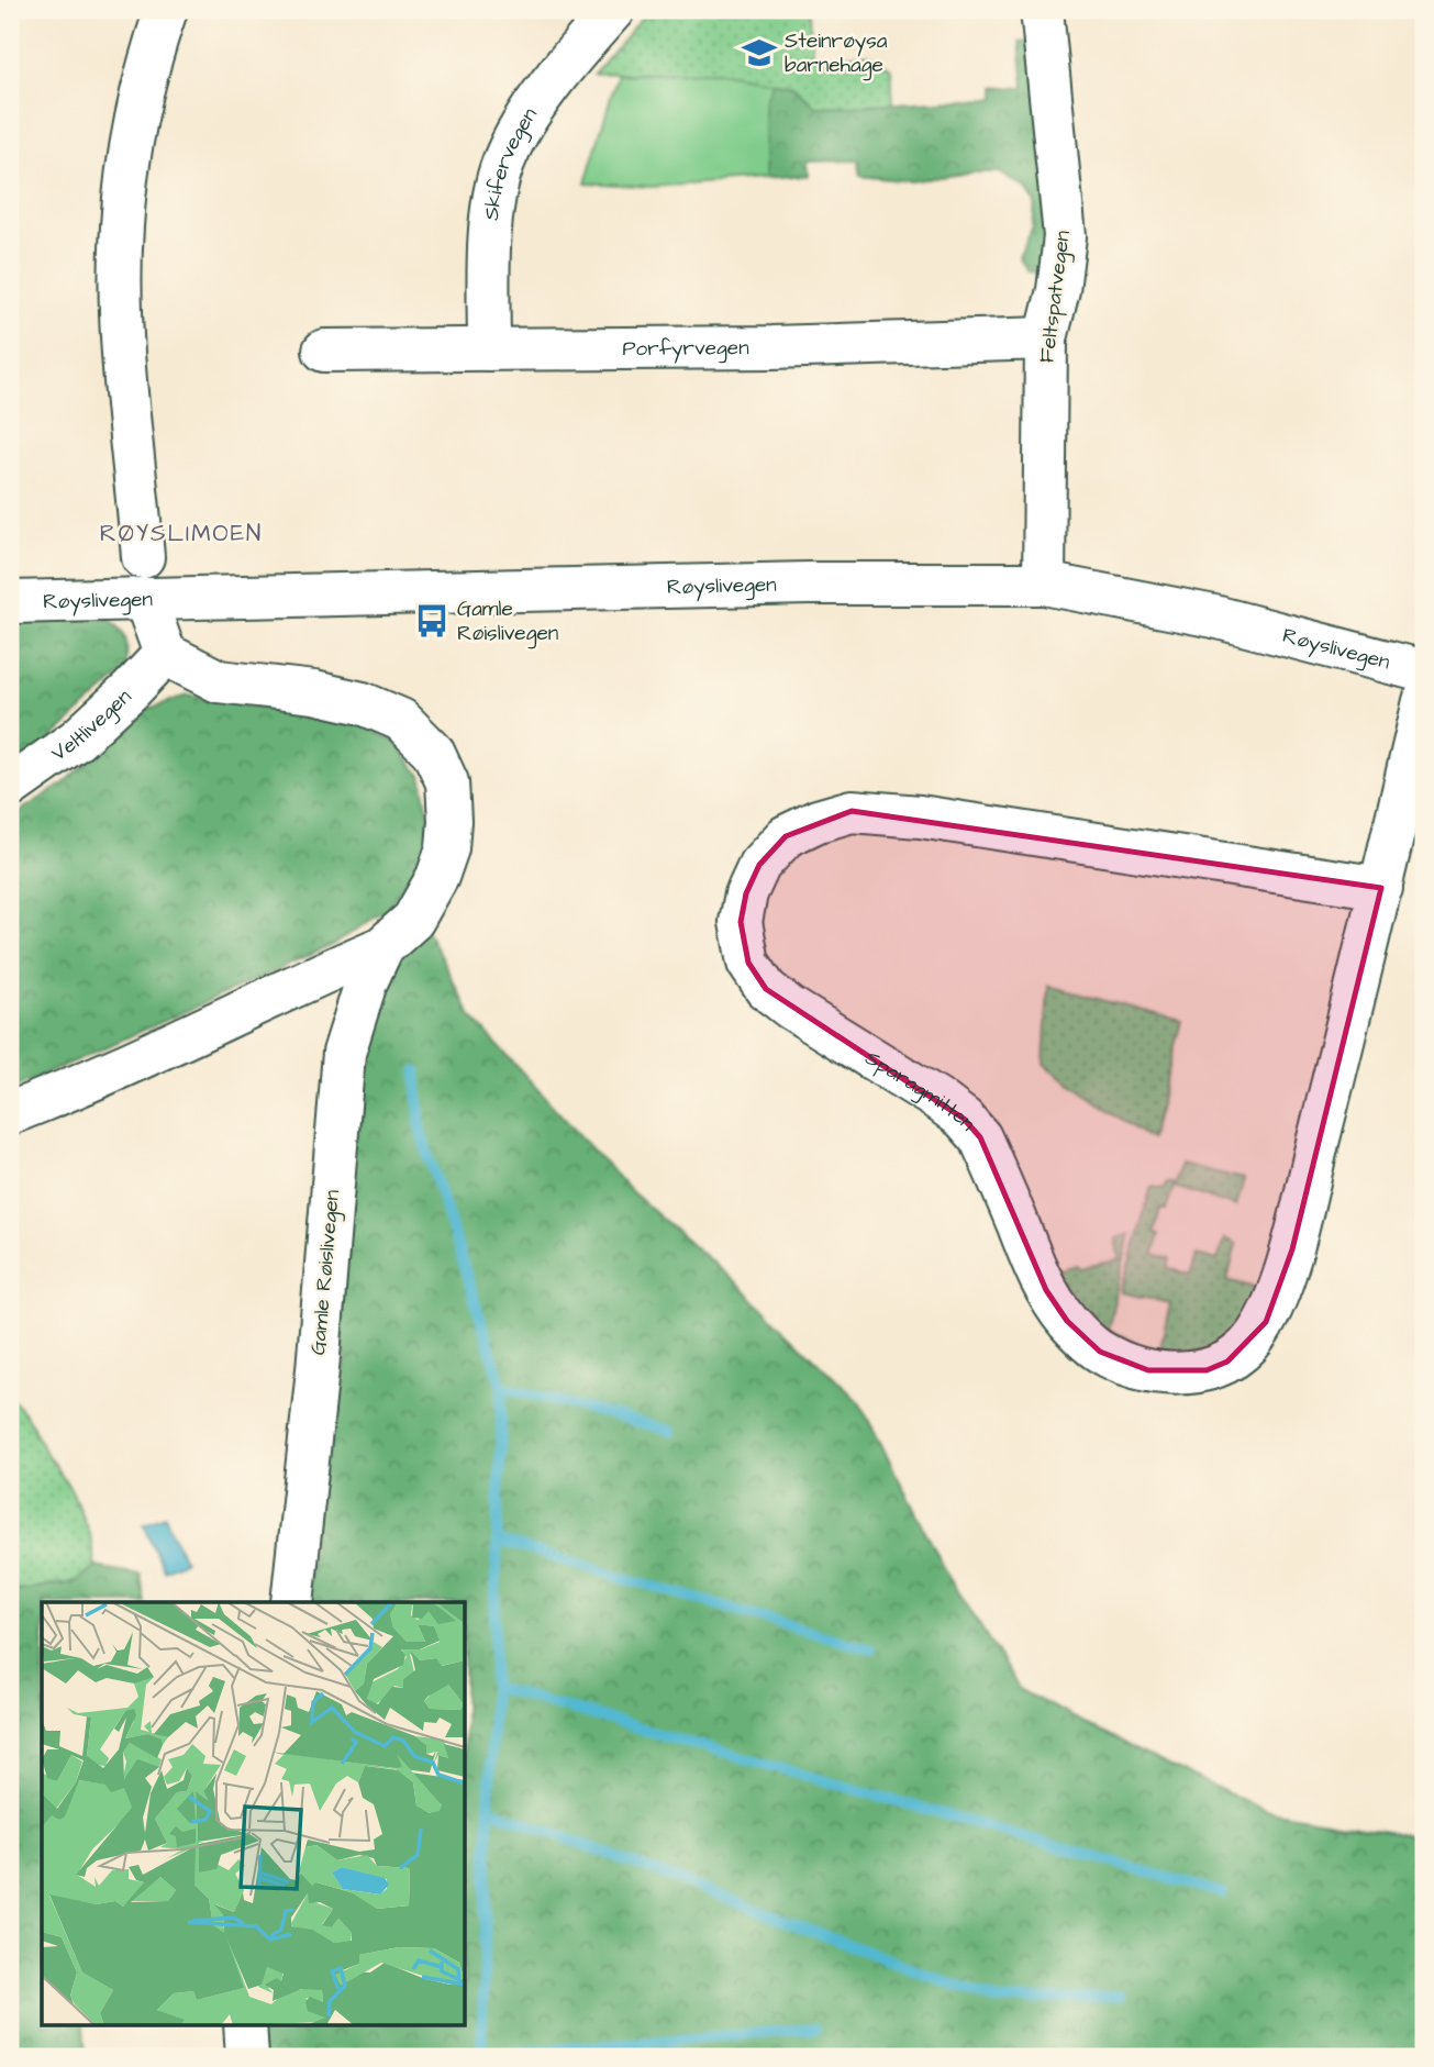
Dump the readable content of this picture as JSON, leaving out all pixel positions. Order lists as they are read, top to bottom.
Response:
{
  "streets": {
    "street": [
      "Skifervegen",
      "Feltspatvegen",
      "Porfyrvegen",
      "Røyslivegen",
      "Veltlivegen",
      "Sparagmitten",
      "Gamle Røislivegen"
    ]
  },
  "crossings": [
    ["Skifervegen", "Porfyrvegen"],
    ["Feltspatvegen", "Porfyrvegen"],
    ["Feltspatvegen", "Røyslivegen"],
    ["Veltlivegen", "Gamle Røislivegen"]
  ],
  "districts": ["RØYSLIMOEN"],
  "places": {
    "school or university": ["Steinrøysa barnehage"],
    "bus stop": ["Gamle Røislivegen"]
  }
}
